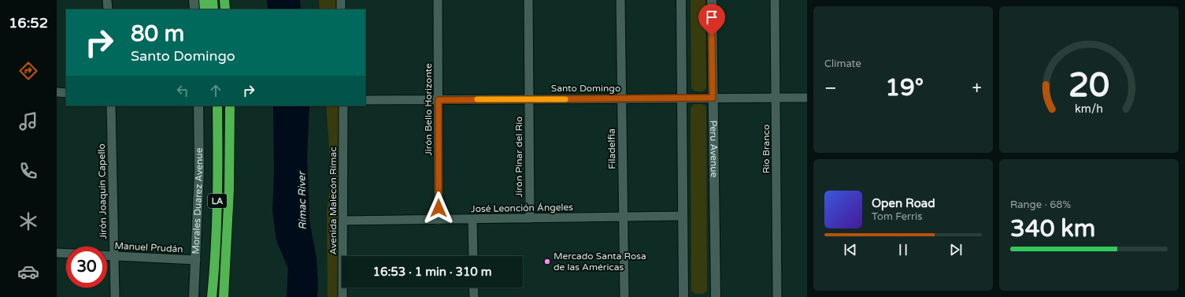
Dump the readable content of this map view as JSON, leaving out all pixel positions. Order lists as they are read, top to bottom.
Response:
{
  "streets": {
    "highway": ["LA"],
    "main road": ["Peru Avenue", "Morales Duarez Avenue"],
    "street": [
      "Santo Domingo",
      "Jirón Bello Horizonte",
      "Filadelfia",
      "Río Branco",
      "Jirón Pinar del Río",
      "Jirón Joaquín Capello",
      "Avenida Malecón Rímac",
      "José Leonción Ángeles",
      "Manuel Prudán"
    ]
  },
  "crossings": [
    ["Santo Domingo", "Jirón Bello Horizonte"],
    ["Santo Domingo", "Peru Avenue"],
    ["Santo Domingo", "Filadelfia"],
    ["Santo Domingo", "Río Branco"],
    ["Santo Domingo", "Jirón Pinar del Río"],
    ["Jirón Bello Horizonte", "José Leonción Ángeles"],
    ["Filadelfia", "José Leonción Ángeles"],
    ["Jirón Pinar del Río", "José Leonción Ángeles"],
    ["Jirón Joaquín Capello", "Manuel Prudán"],
    ["Morales Duarez Avenue", "Manuel Prudán"],
    ["Avenida Malecón Rímac", "José Leonción Ángeles"]
  ],
  "water": ["Rimac River"],
  "places": ["Mercado Santa Rosa de las Américas"],
  "page": {
    "tabs": "16:52",
    "tile": [
      "Climate",
      ["Range · 68%", "340 km"]
    ],
    "turn": ["80 m", "Santo Domingo"],
    "heat": ["−", "19°", "+"],
    "song": ["Open Road", "Tom Ferris"],
    "limit": "30",
    "trip": "16:53 · 1 min · 310 m",
    "gauge": ["20", "km/h"]
  }
}
